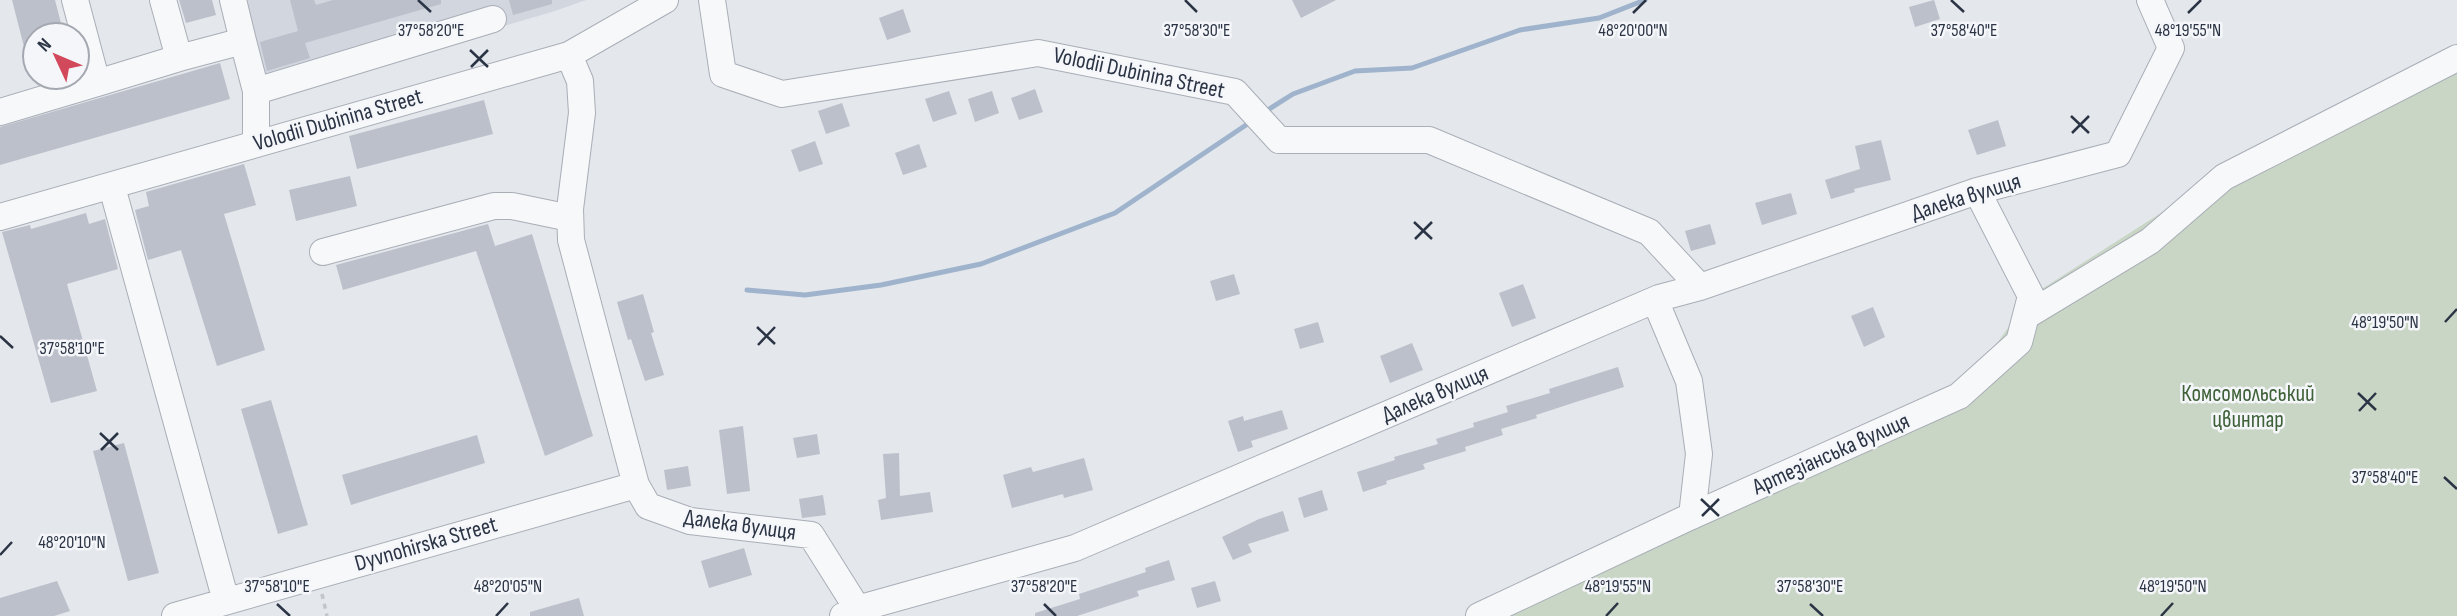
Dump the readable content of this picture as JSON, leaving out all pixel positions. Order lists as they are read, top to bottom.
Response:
{
  "streets": {
    "street": [
      "Volodii Dubinina Street",
      "Далека вулиця",
      "Артезіанська вулиця",
      "Dyvnohirska Street"
    ]
  },
  "crossings": [
    ["Volodii Dubinina Street", "Далека вулиця"],
    ["Далека вулиця", "Артезіанська вулиця"],
    ["Далека вулиця", "Dyvnohirska Street"]
  ],
  "parks": ["Комсомольський цвинтар"],
  "north": "top left",
  "coordinates": [
    "37°58'20\"E",
    "37°58'30\"E",
    "37°58'40\"E",
    "48°20'00\"N",
    "48°19'55\"N",
    "48°19'50\"N",
    "37°58'10\"E",
    "48°20'10\"N",
    "48°20'05\"N"
  ]
}
